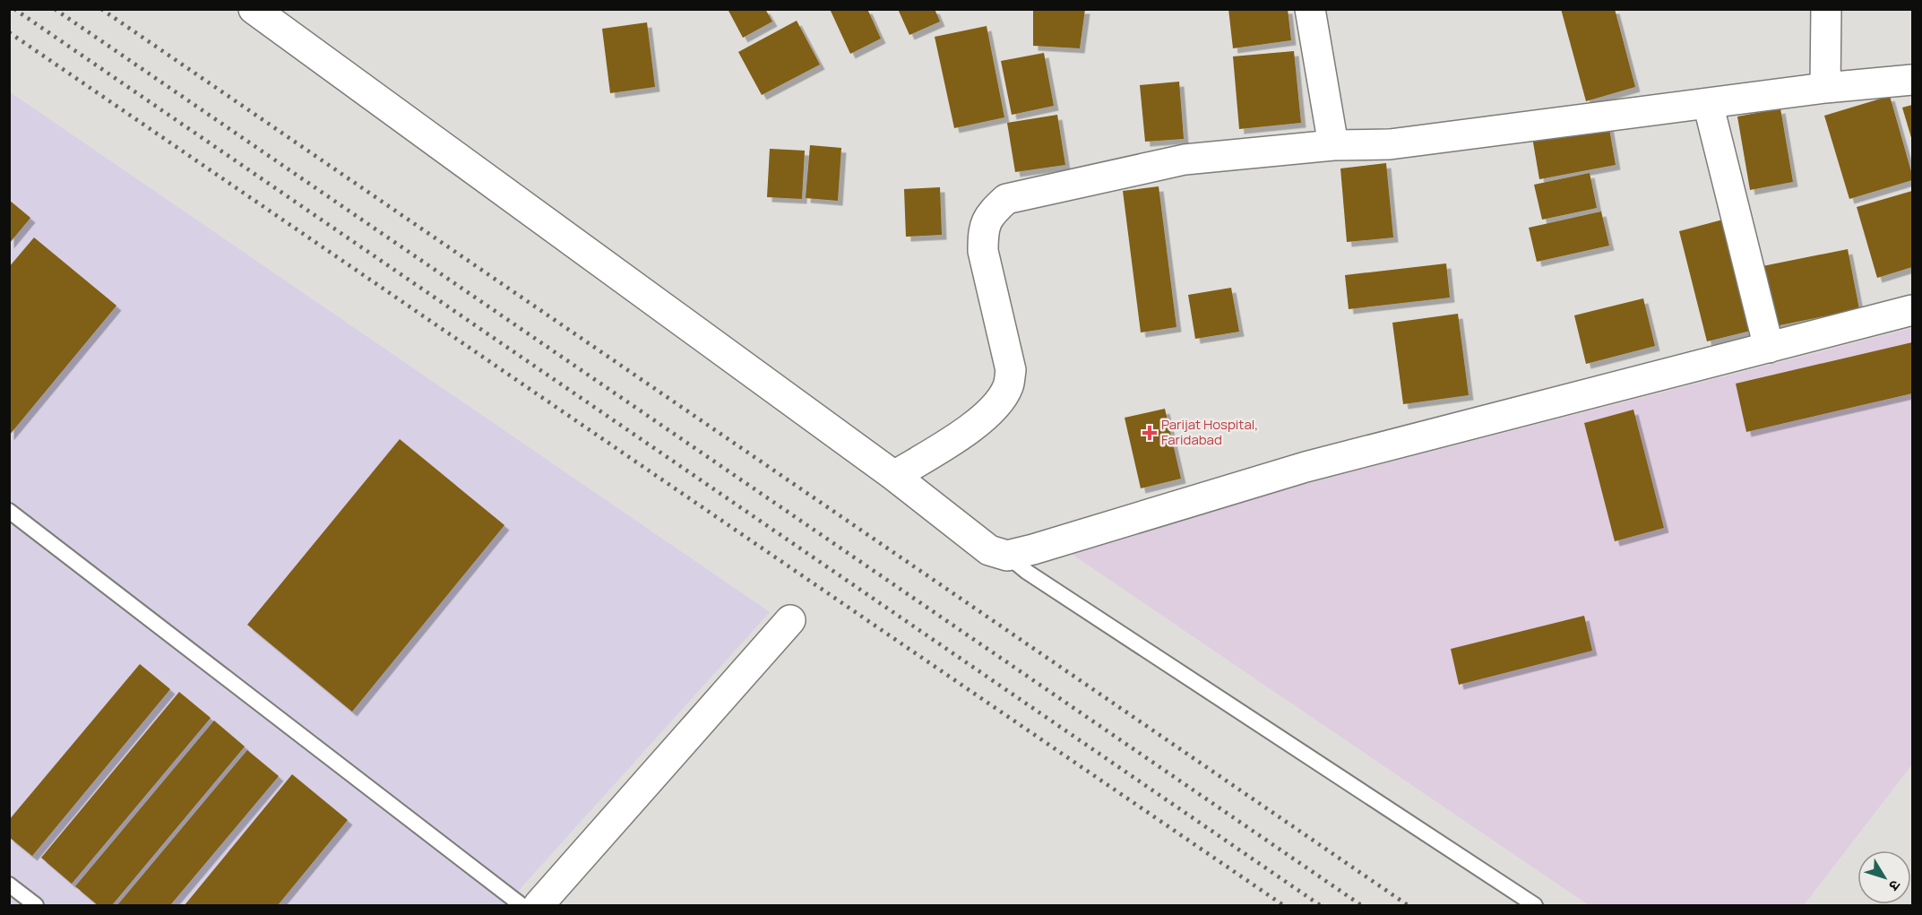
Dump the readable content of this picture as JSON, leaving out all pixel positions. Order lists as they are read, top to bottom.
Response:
{
  "places": {
    "health": ["Parijat Hospital, Faridabad"]
  },
  "north": "bottom right"
}
